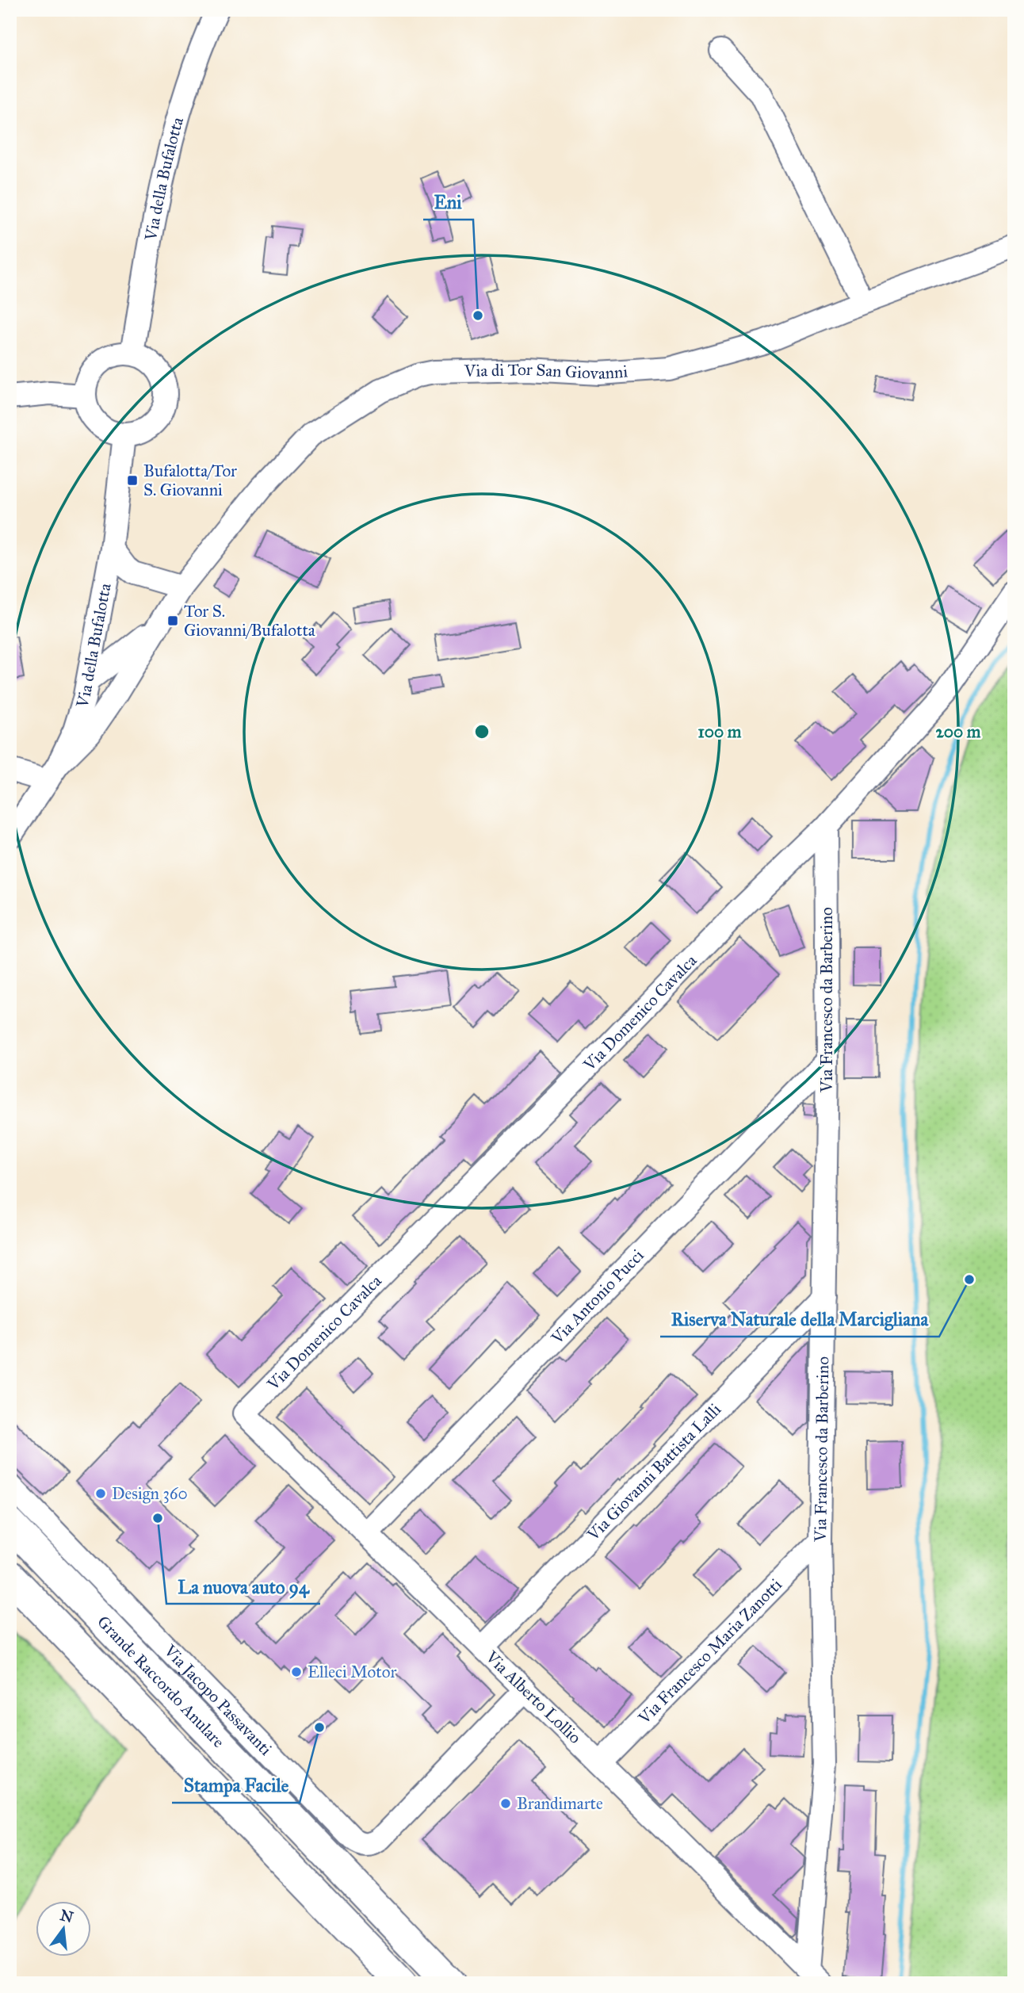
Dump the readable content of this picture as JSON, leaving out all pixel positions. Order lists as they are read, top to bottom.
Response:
{
  "streets": {
    "highway": ["Grande Raccordo Anulare"],
    "street": [
      "Via della Bufalotta",
      "Via di Tor San Giovanni",
      "Via Francesco da Barberino",
      "Via Domenico Cavalca",
      "Via Antonio Pucci",
      "Via Giovanni Battista Lalli",
      "Via Francesco Maria Zanotti",
      "Via Alberto Lollio",
      "Via Jacopo Passavanti"
    ]
  },
  "crossings": [
    ["Via Francesco da Barberino", "Via Domenico Cavalca"],
    ["Via Francesco da Barberino", "Via Antonio Pucci"],
    ["Via Francesco da Barberino", "Via Giovanni Battista Lalli"],
    ["Via Francesco da Barberino", "Via Francesco Maria Zanotti"],
    ["Via Francesco da Barberino", "Via Alberto Lollio"],
    ["Via Domenico Cavalca", "Via Alberto Lollio"],
    ["Via Antonio Pucci", "Via Alberto Lollio"],
    ["Via Giovanni Battista Lalli", "Via Alberto Lollio"],
    ["Via Francesco Maria Zanotti", "Via Alberto Lollio"],
    ["Via Alberto Lollio", "Via Jacopo Passavanti"]
  ],
  "places": {
    "other": [
      "Eni",
      "Riserva Naturale della Marcigliana",
      "Design 360",
      "La nuova auto 94",
      "Elleci Motor",
      "Stampa Facile",
      "Brandimarte"
    ],
    "transit": ["Bufalotta/Tor S. Giovanni", "Tor S. Giovanni/Bufalotta"]
  },
  "north": "top",
  "rings": ["100 m", "200 m"]
}
